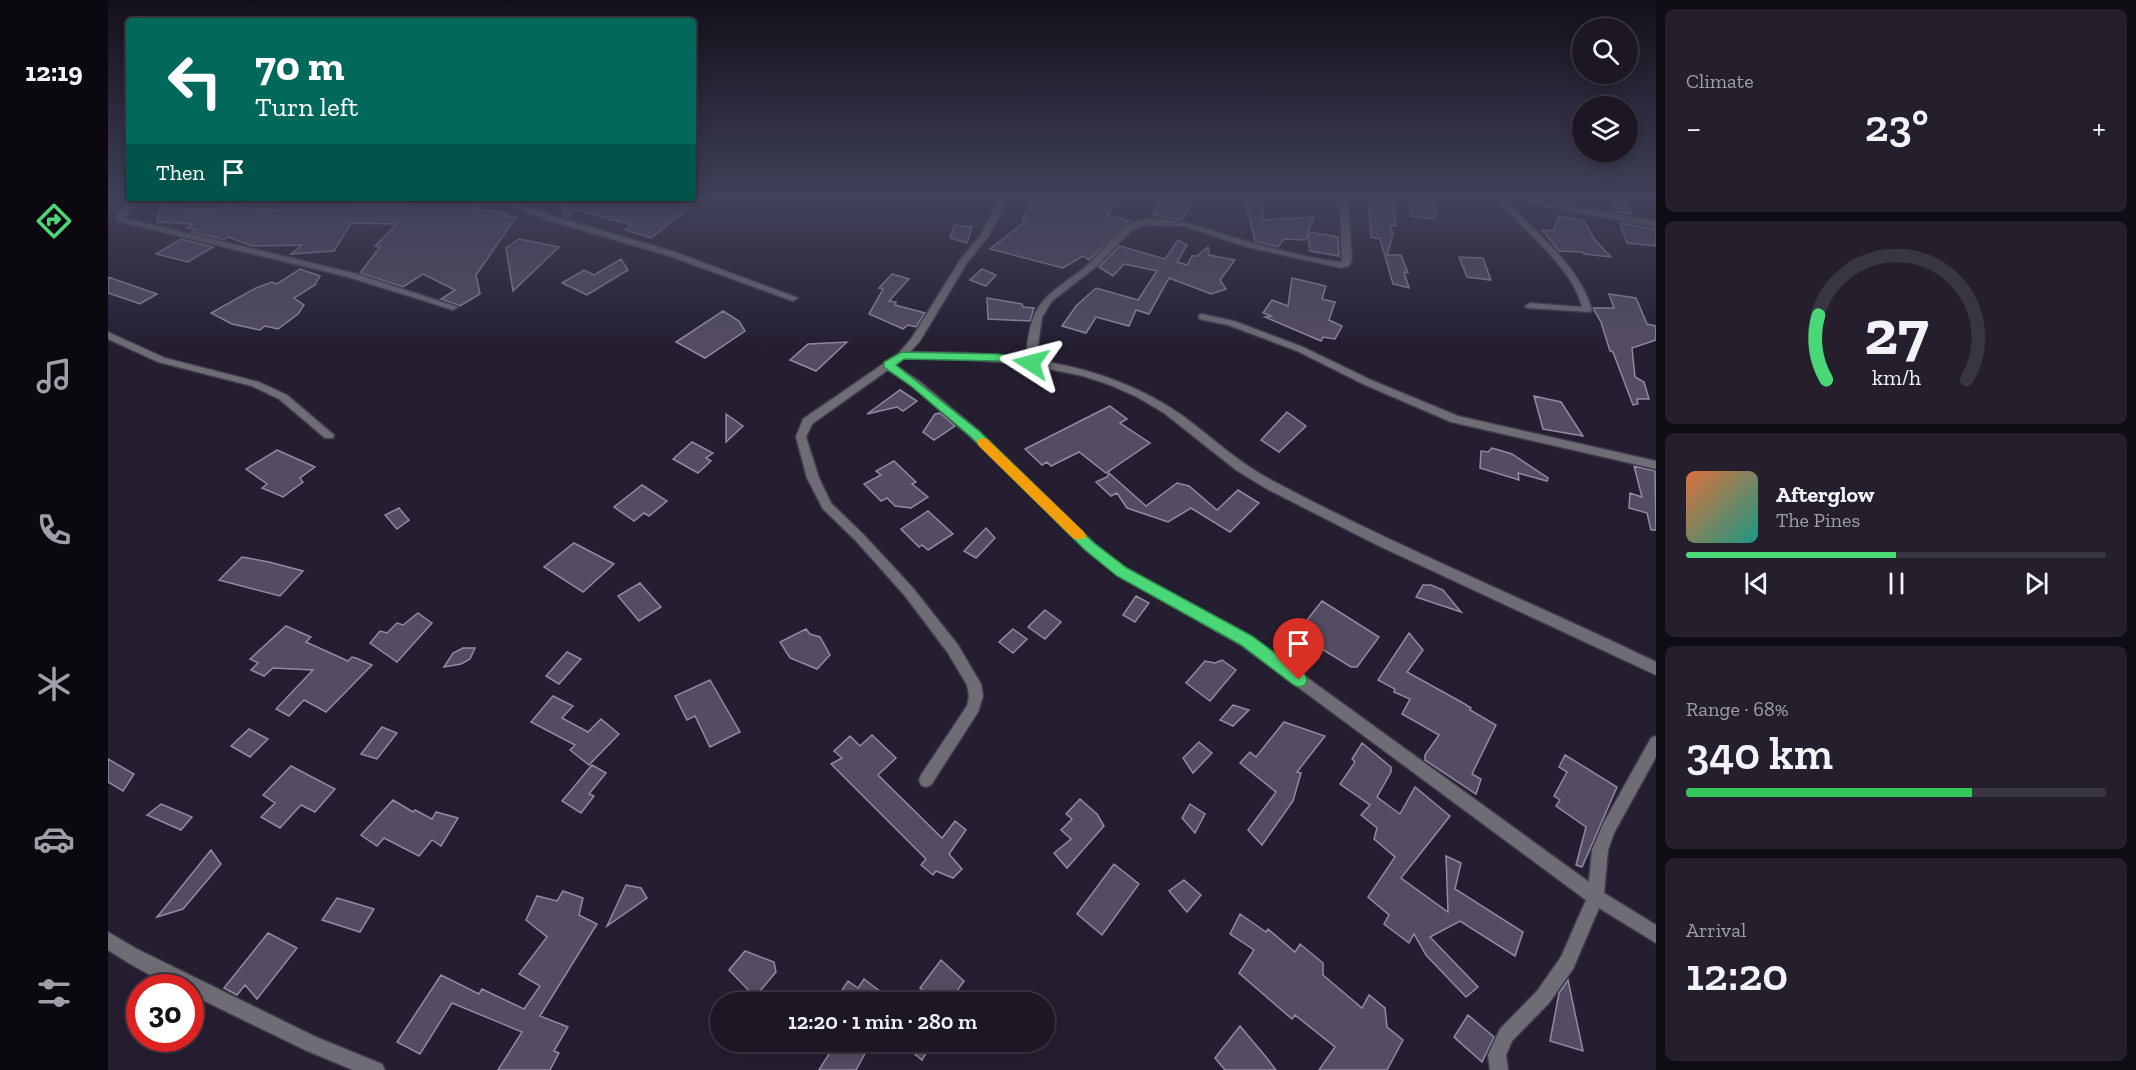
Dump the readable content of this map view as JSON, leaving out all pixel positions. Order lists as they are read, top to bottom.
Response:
{
  "page": {
    "tabs": "12:19",
    "tile": [
      "Climate",
      ["Range · 68%", "340 km"],
      ["Arrival", "12:20"]
    ],
    "turn": ["70 m", "Turn left"],
    "heat": ["−", "23°", "+"],
    "then": "Then",
    "song": ["Afterglow", "The Pines"],
    "limit": "30",
    "trip": "12:20 · 1 min · 280 m",
    "gauge": ["27", "km/h"]
  }
}
